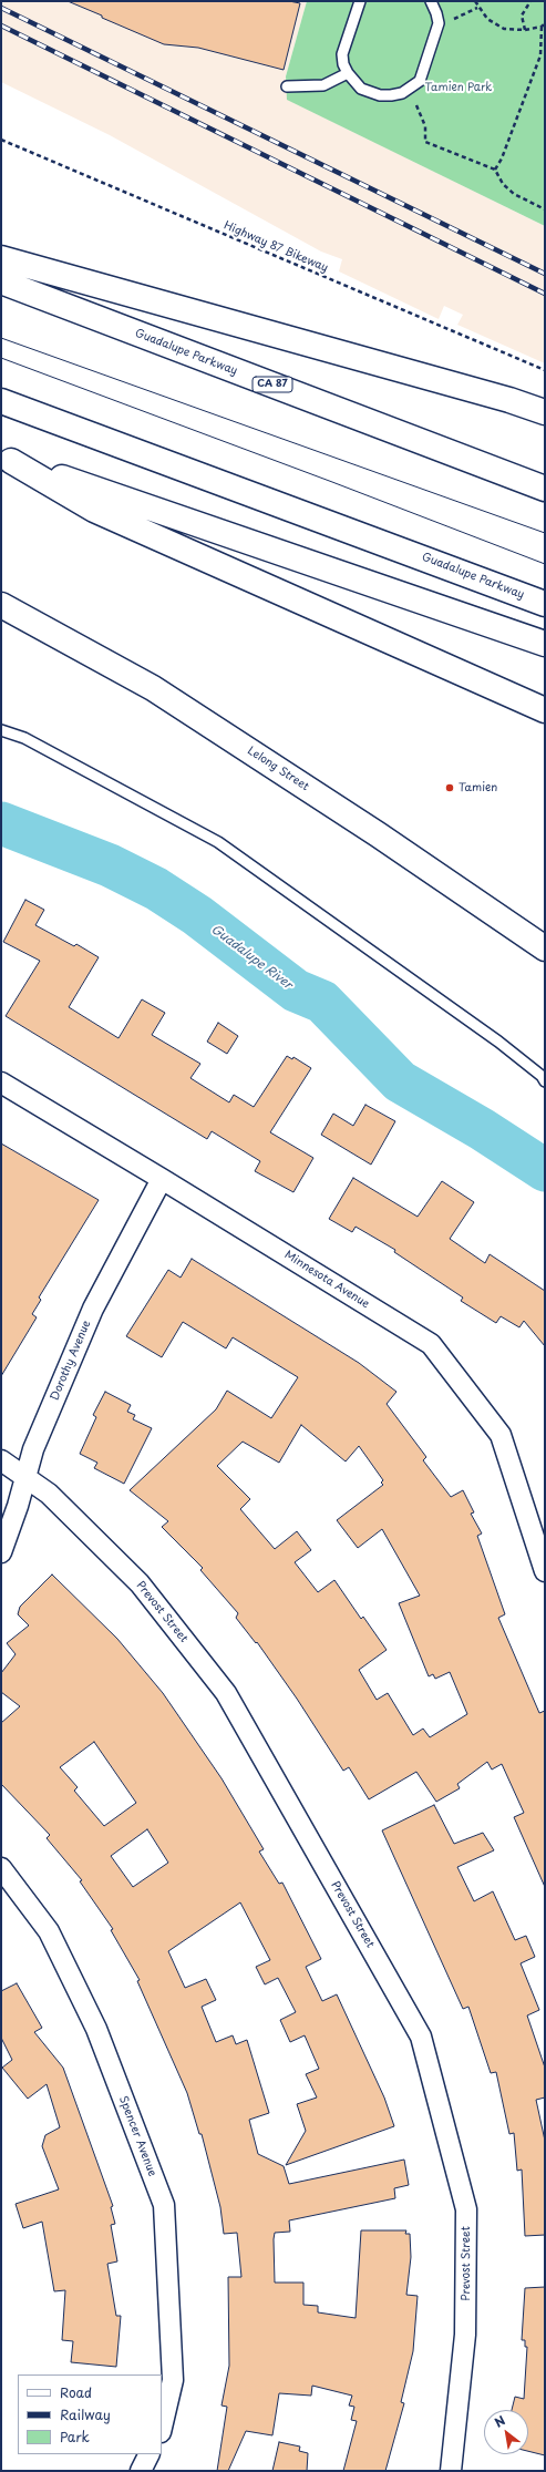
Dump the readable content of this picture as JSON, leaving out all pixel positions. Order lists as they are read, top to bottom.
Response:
{
  "streets": {
    "main road": ["Guadalupe Parkway", "CA 87", "Lelong Street"],
    "street": [
      "Minnesota Avenue",
      "Dorothy Avenue",
      "Prevost Street",
      "Spencer Avenue"
    ],
    "path": ["Highway 87 Bikeway"]
  },
  "crossings": [
    ["Minnesota Avenue", "Dorothy Avenue"],
    ["Dorothy Avenue", "Prevost Street"]
  ],
  "water": ["Guadalupe River"],
  "parks": ["Tamien Park"],
  "places": ["Tamien"],
  "legend": ["Road", "Railway", "Park"],
  "north": "top left"
}
